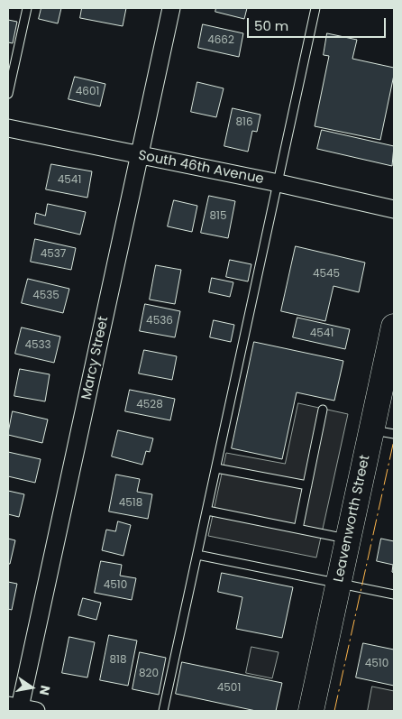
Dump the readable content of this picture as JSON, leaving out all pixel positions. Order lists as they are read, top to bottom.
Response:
{
  "streets": {
    "main road": ["Leavenworth Street"],
    "street": ["South 46th Avenue", "Marcy Street"]
  },
  "crossings": [
    ["South 46th Avenue", "Marcy Street"]
  ],
  "house_numbers": [
    "4662",
    "4601",
    "816",
    "4541",
    "815",
    "4537",
    "4545",
    "4535",
    "4536",
    "4541",
    "4533",
    "4528",
    "4518",
    "4510",
    "818",
    "4510",
    "820",
    "4501"
  ],
  "scale_bar": "50 m",
  "north": "right"
}
